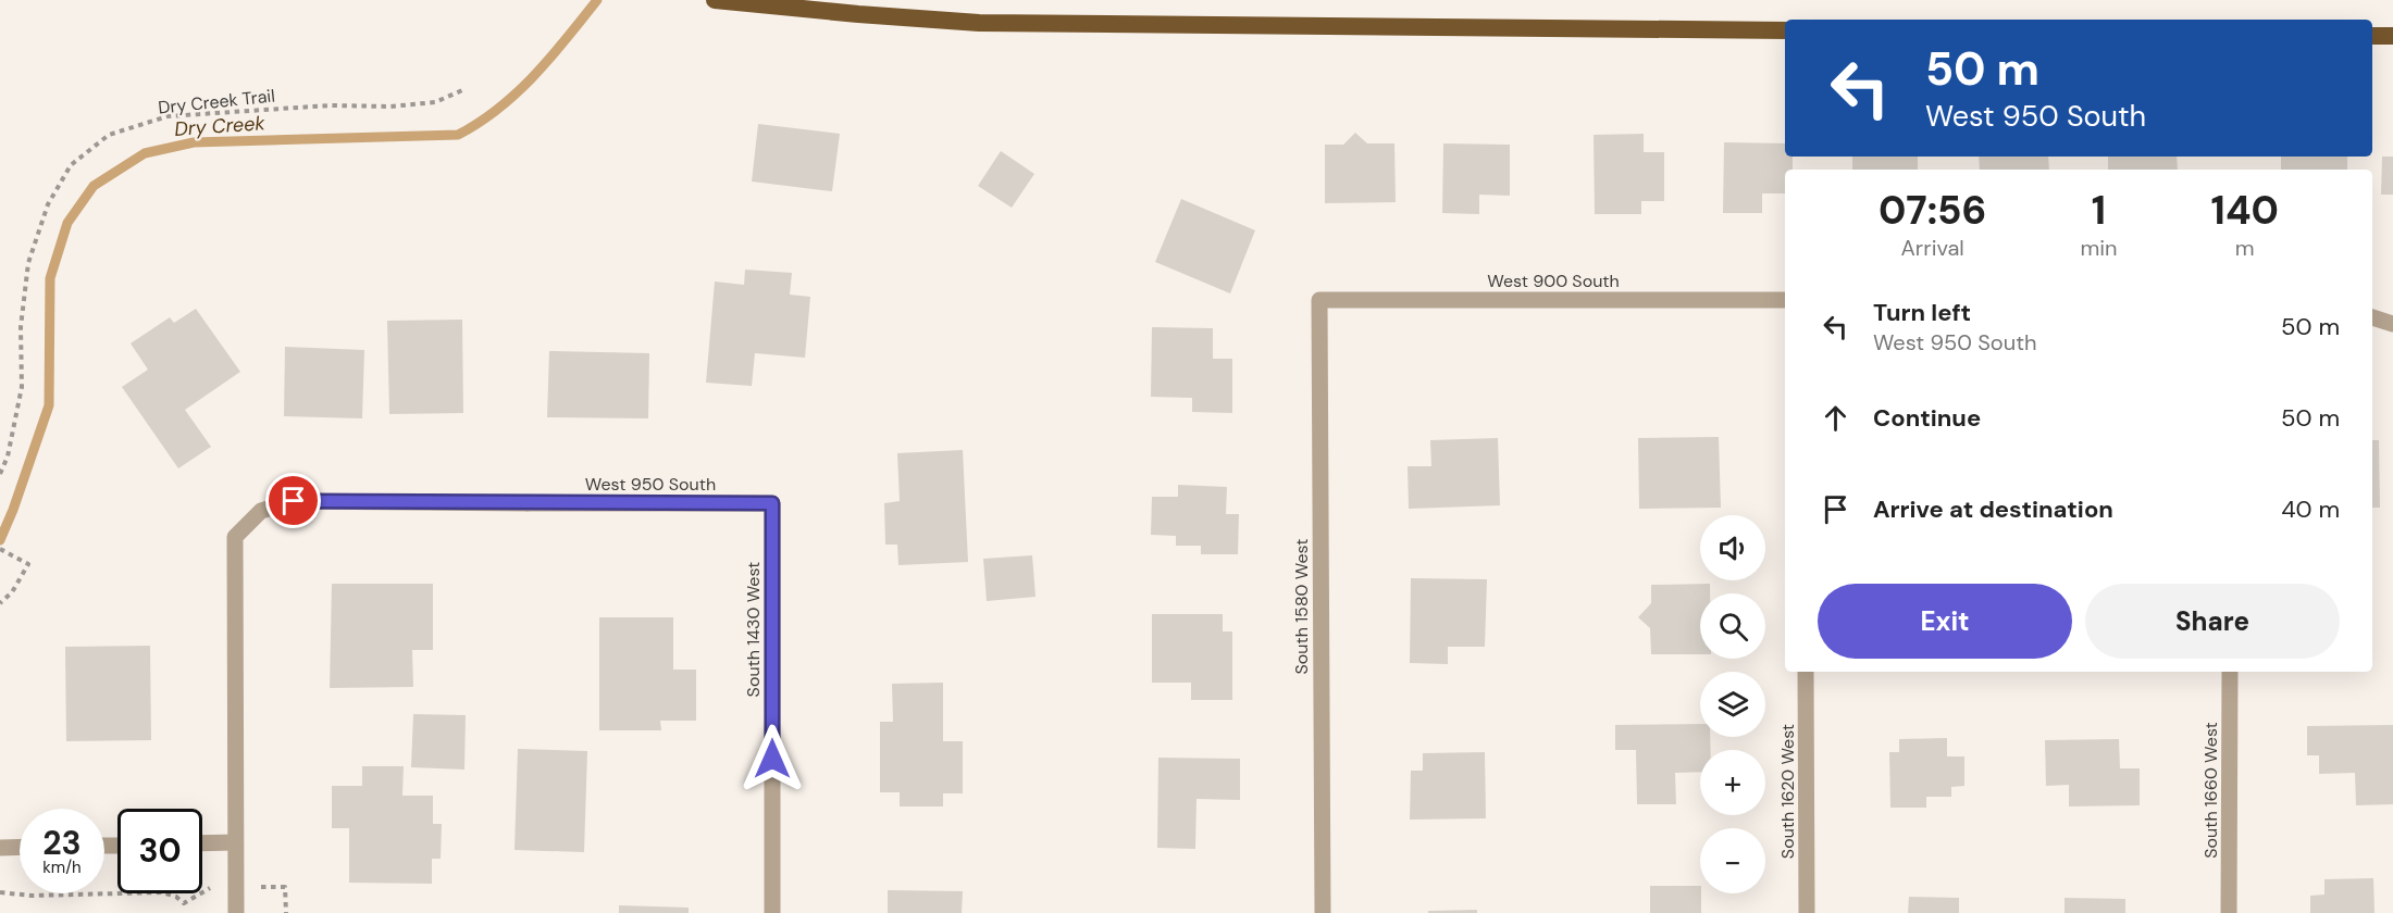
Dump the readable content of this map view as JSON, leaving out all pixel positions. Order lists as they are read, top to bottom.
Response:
{
  "streets": {
    "street": [
      "West 900 South",
      "West 950 South",
      "South 1580 West",
      "South 1430 West",
      "South 1660 West",
      "South 1620 West"
    ],
    "path": ["Dry Creek Trail"]
  },
  "crossings": [
    ["West 900 South", "South 1580 West"],
    ["West 950 South", "South 1430 West"]
  ],
  "water": ["Dry Creek"],
  "page": {
    "turn": ["50 m", "West 950 South"],
    "eta": [
      "07:56",
      "Arrival",
      "1",
      "min",
      "140",
      "m"
    ],
    "list": [
      {
        "name": "Turn left",
        "note": "West 950 South",
        "value": "50 m"
      },
      {
        "name": "Continue",
        "value": "50 m"
      },
      {
        "name": "Arrive at destination",
        "value": "40 m"
      }
    ],
    "map_buttons": ["+", "−"],
    "buttons": ["Exit", "Share"],
    "speed": "23 km/h",
    "limit": "30"
  }
}
